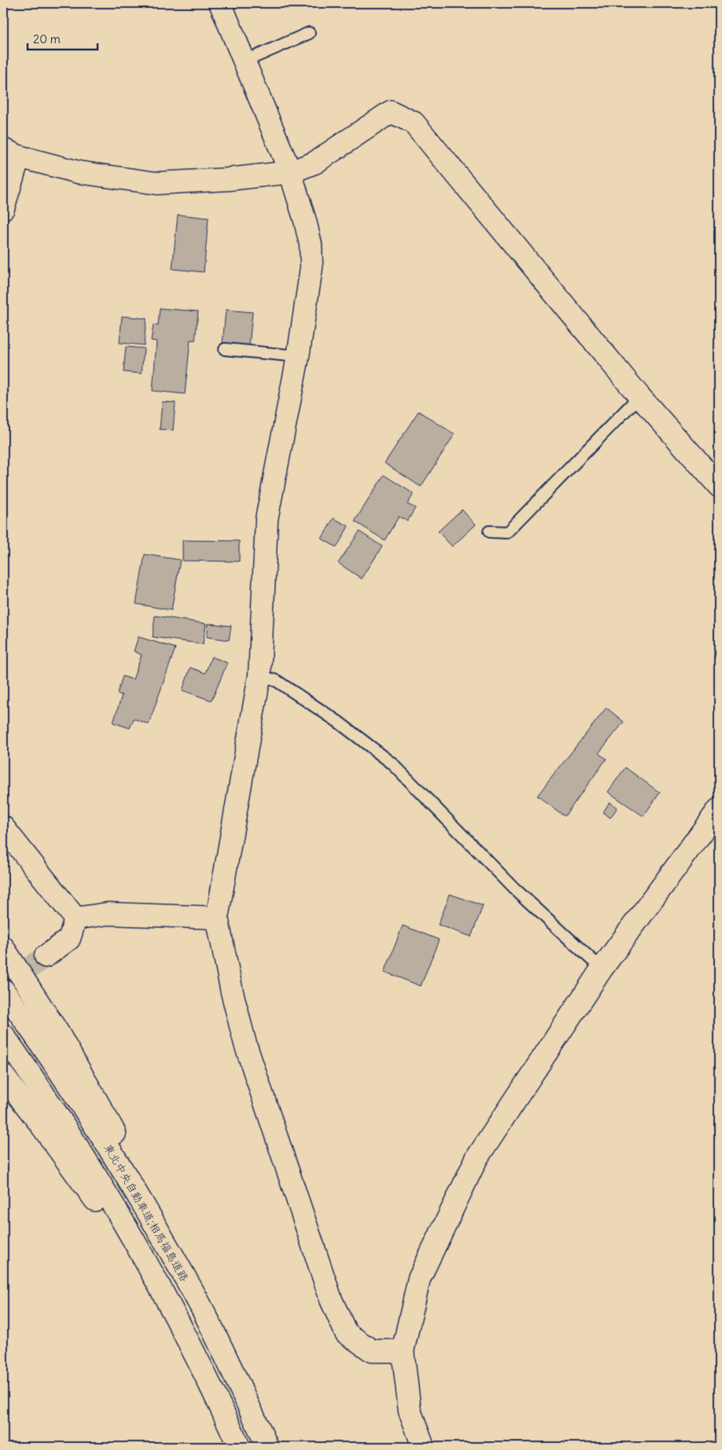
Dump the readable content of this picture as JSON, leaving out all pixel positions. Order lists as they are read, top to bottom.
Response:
{
  "streets": {
    "main road": ["東北中央自動車道;相馬福島道路"]
  },
  "scale_bar": "20 m"
}
